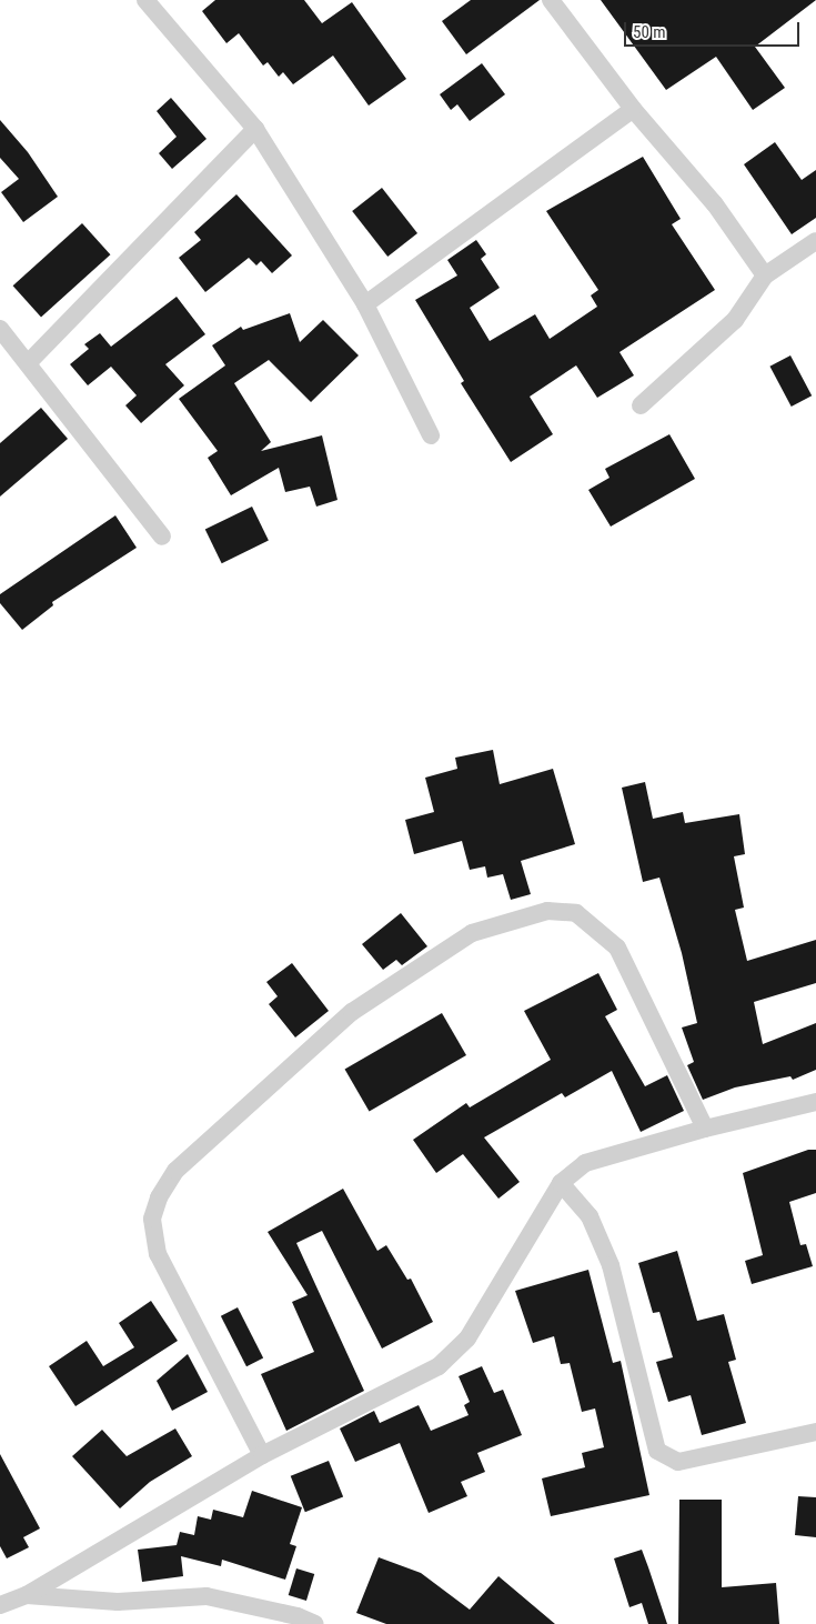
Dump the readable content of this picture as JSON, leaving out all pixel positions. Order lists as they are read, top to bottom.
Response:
{
  "scale_bar": "50 m"
}
